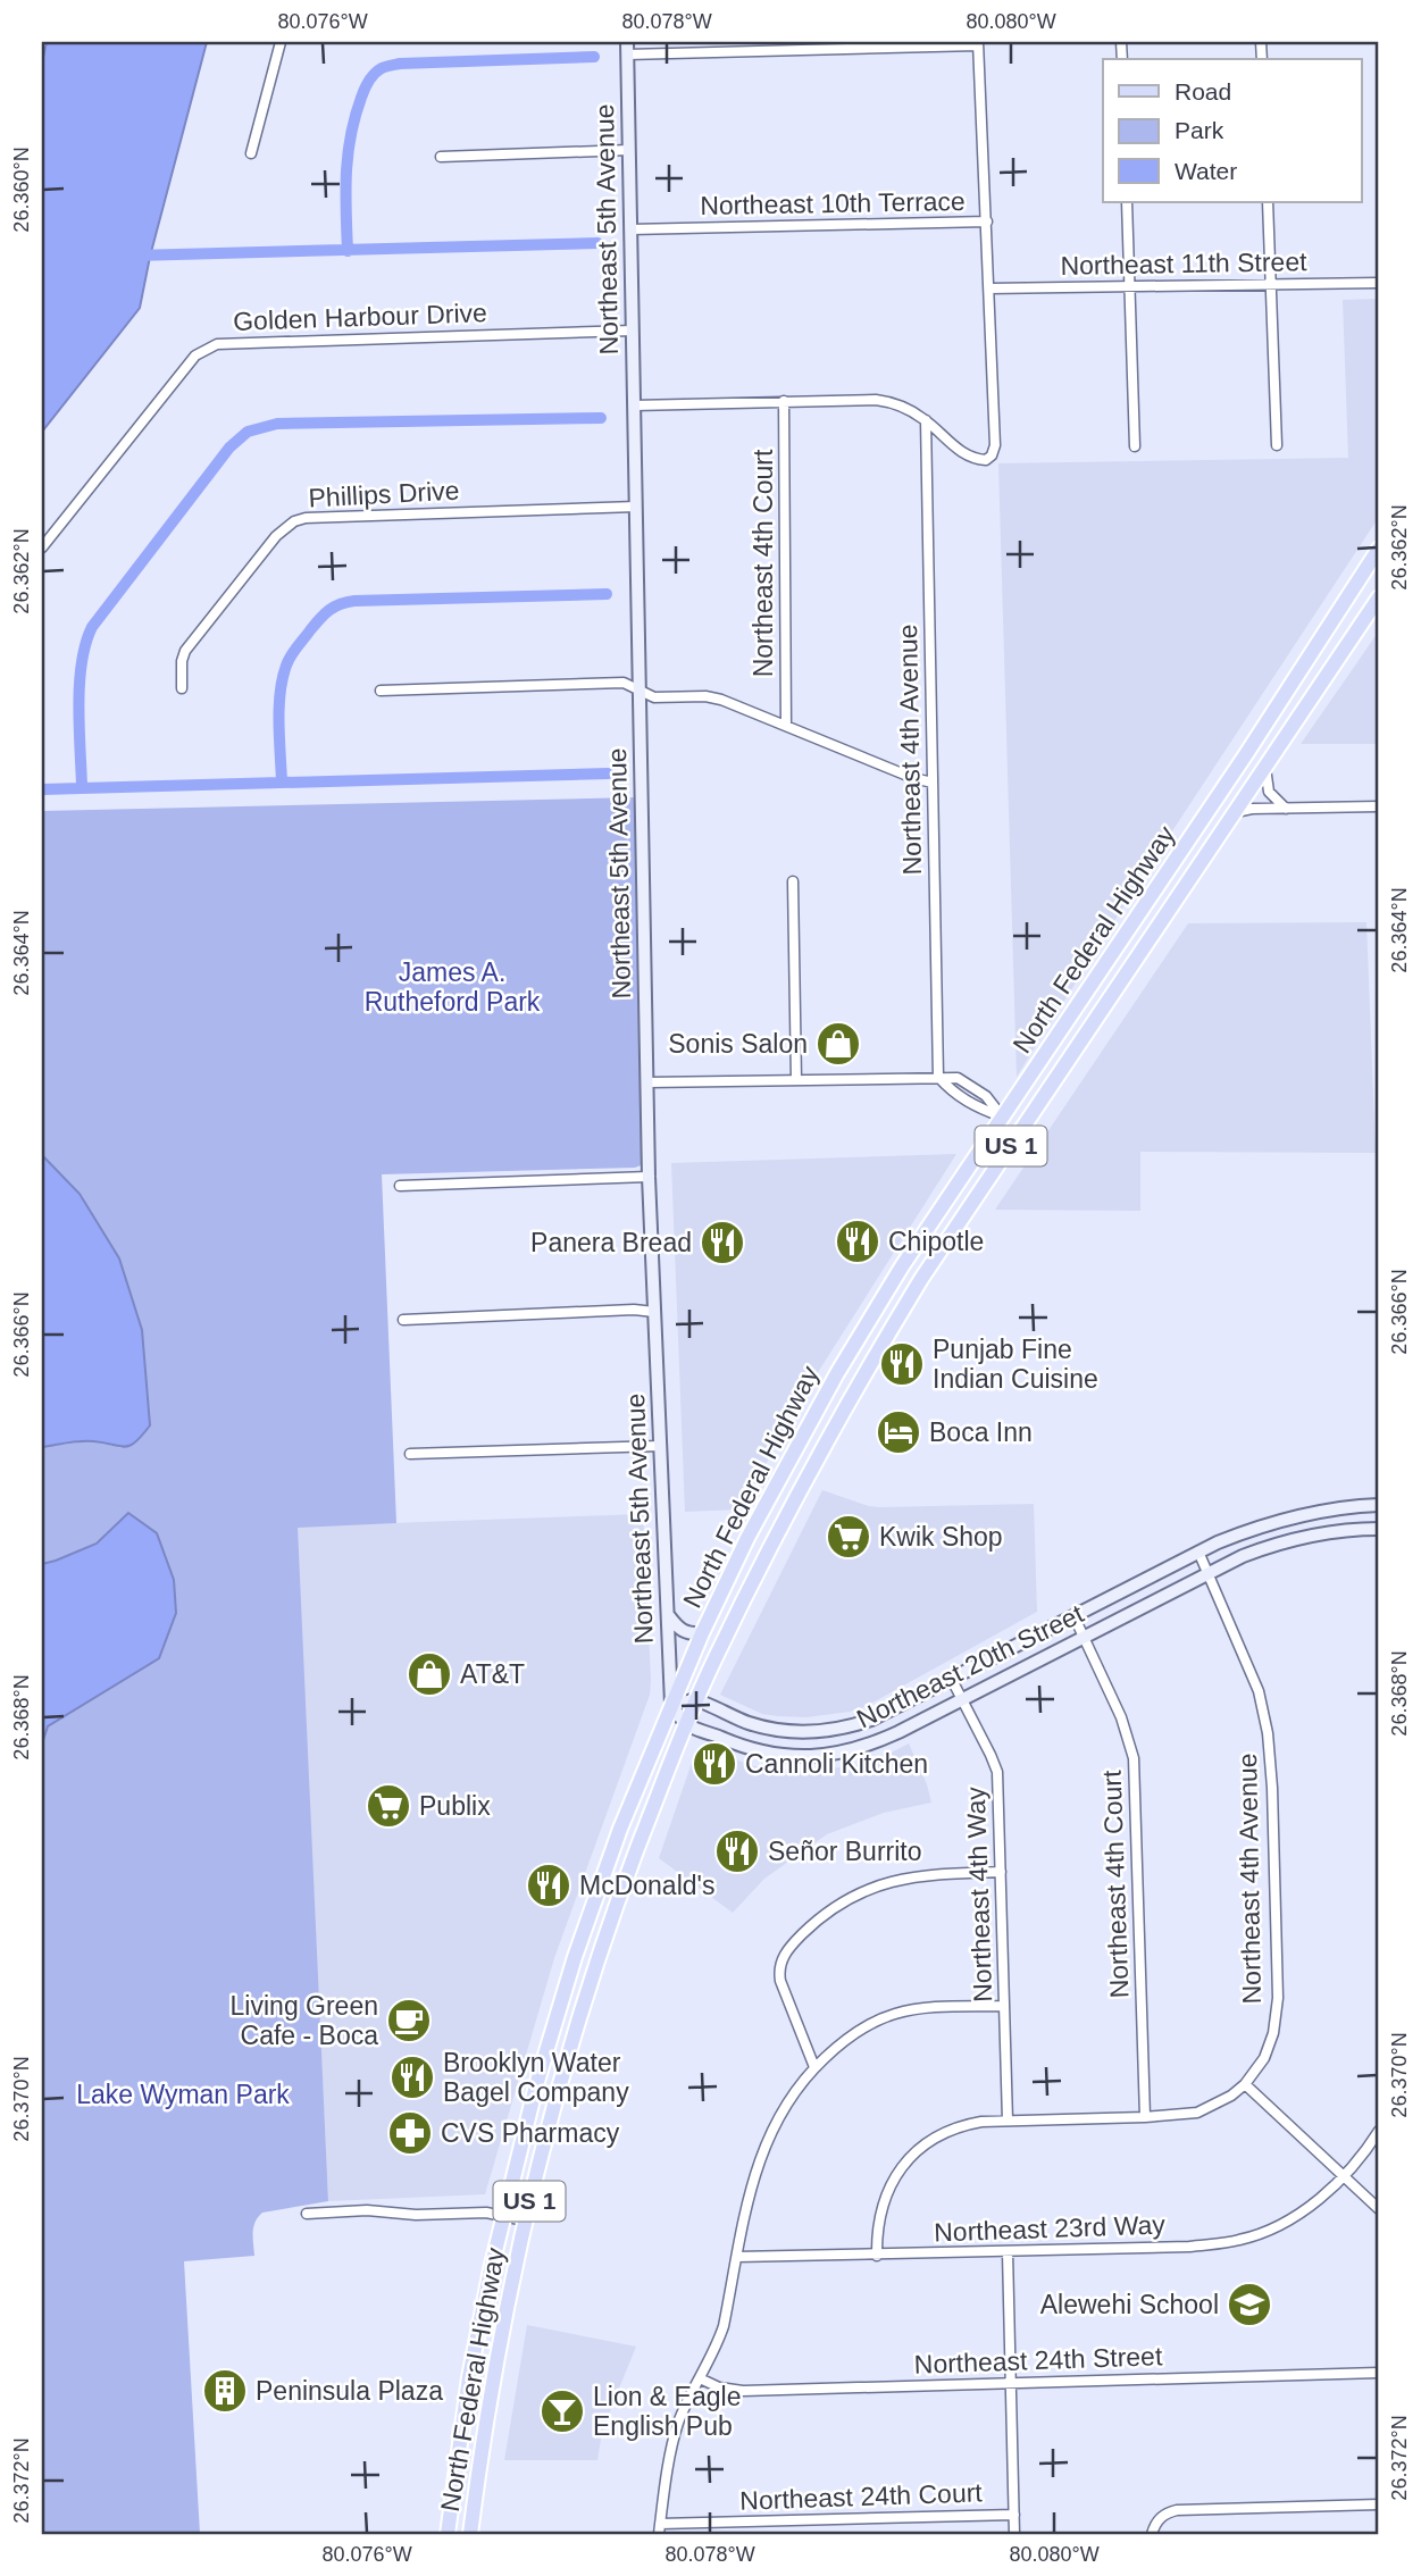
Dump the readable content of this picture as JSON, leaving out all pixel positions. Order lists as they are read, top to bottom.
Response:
{
  "streets": {
    "main road": ["North Federal Highway", "US 1"],
    "street": [
      "Northeast 10th Terrace",
      "Northeast 5th Avenue",
      "Northeast 11th Street",
      "Golden Harbour Drive",
      "Phillips Drive",
      "Northeast 4th Court",
      "Northeast 4th Avenue",
      "Northeast 20th Street",
      "Northeast 4th Way",
      "Northeast 23rd Way",
      "Northeast 24th Street",
      "Northeast 24th Court"
    ]
  },
  "crossings": [
    ["Northeast 10th Terrace", "Northeast 5th Avenue"],
    ["Northeast 5th Avenue", "Golden Harbour Drive"],
    ["Northeast 5th Avenue", "Phillips Drive"],
    ["Northeast 5th Avenue", "North Federal Highway"],
    ["Northeast 4th Court", "Northeast 4th Avenue"],
    ["Northeast 4th Court", "Northeast 20th Street"],
    ["Northeast 4th Avenue", "Northeast 20th Street"],
    ["Northeast 4th Avenue", "Northeast 4th Way"],
    ["Northeast 4th Avenue", "Northeast 23rd Way"],
    ["North Federal Highway", "Northeast 20th Street"],
    ["Northeast 20th Street", "Northeast 4th Way"]
  ],
  "parks": ["James A. Rutheford Park", "Lake Wyman Park"],
  "places": {
    "shop": ["Sonis Salon", "AT&T"],
    "restaurant": [
      "Chipotle",
      "Panera Bread",
      "Punjab Fine Indian Cuisine",
      "Cannoli Kitchen",
      "Señor Burrito",
      "McDonald's",
      "Brooklyn Water Bagel Company"
    ],
    "hotel": ["Boca Inn"],
    "supermarket": ["Kwik Shop", "Publix"],
    "cafe": ["Living Green Cafe - Boca"],
    "pharmacy": ["CVS Pharmacy"],
    "school or university": ["Alewehi School"],
    "building": ["Peninsula Plaza"],
    "bar": ["Lion & Eagle English Pub"]
  },
  "legend": ["Road", "Park", "Water"],
  "coordinates": [
    "80.076°W",
    "80.078°W",
    "80.080°W",
    "26.360°N",
    "26.362°N",
    "26.364°N",
    "26.366°N",
    "26.368°N",
    "26.370°N",
    "26.372°N"
  ]
}
